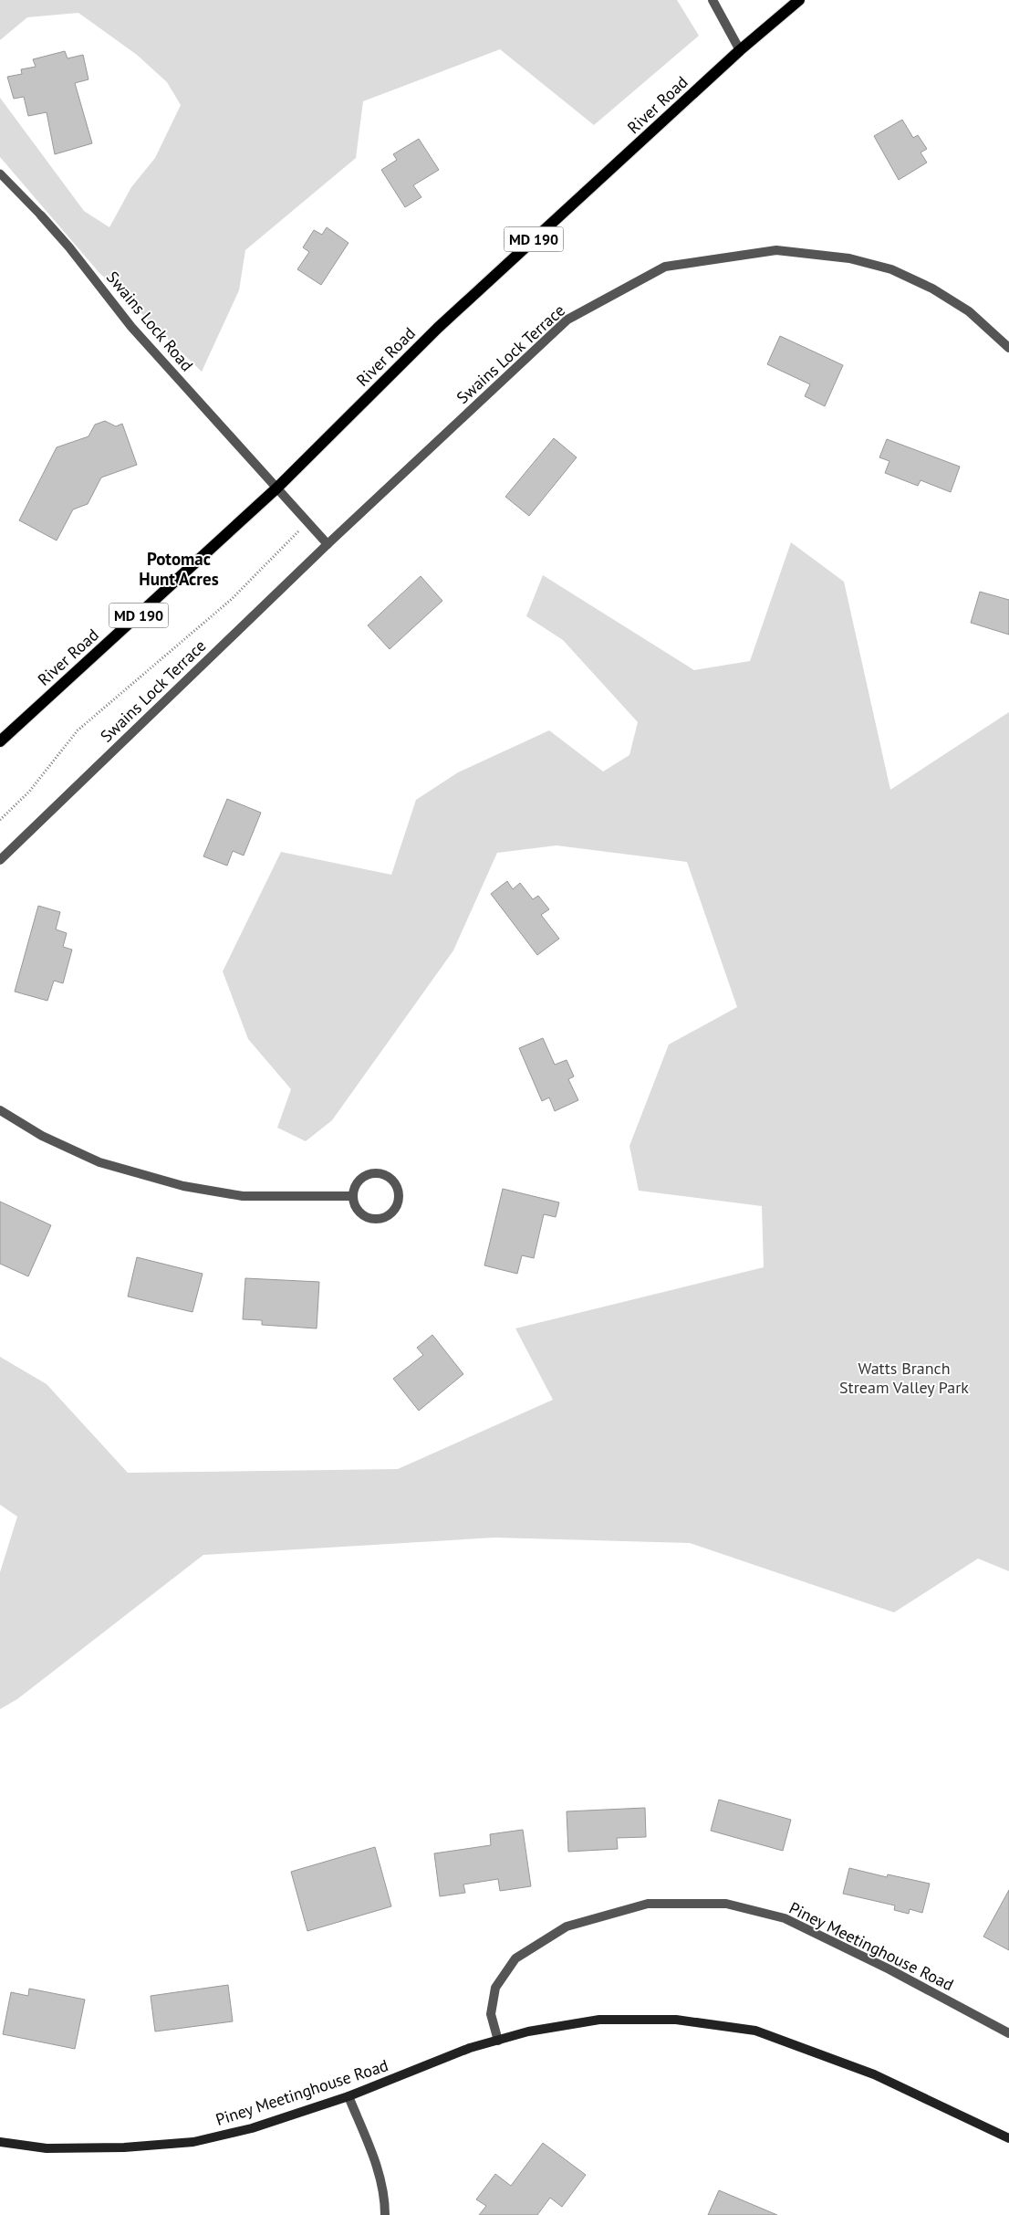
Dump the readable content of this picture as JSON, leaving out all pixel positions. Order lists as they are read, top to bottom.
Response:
{
  "streets": {
    "main road": ["River Road", "MD 190", "Piney Meetinghouse Road"],
    "street": ["Swains Lock Road", "Swains Lock Terrace"]
  },
  "crossings": [
    ["River Road", "Swains Lock Road"]
  ],
  "districts": ["Potomac Hunt Acres"],
  "parks": ["Watts Branch Stream Valley Park"]
}
